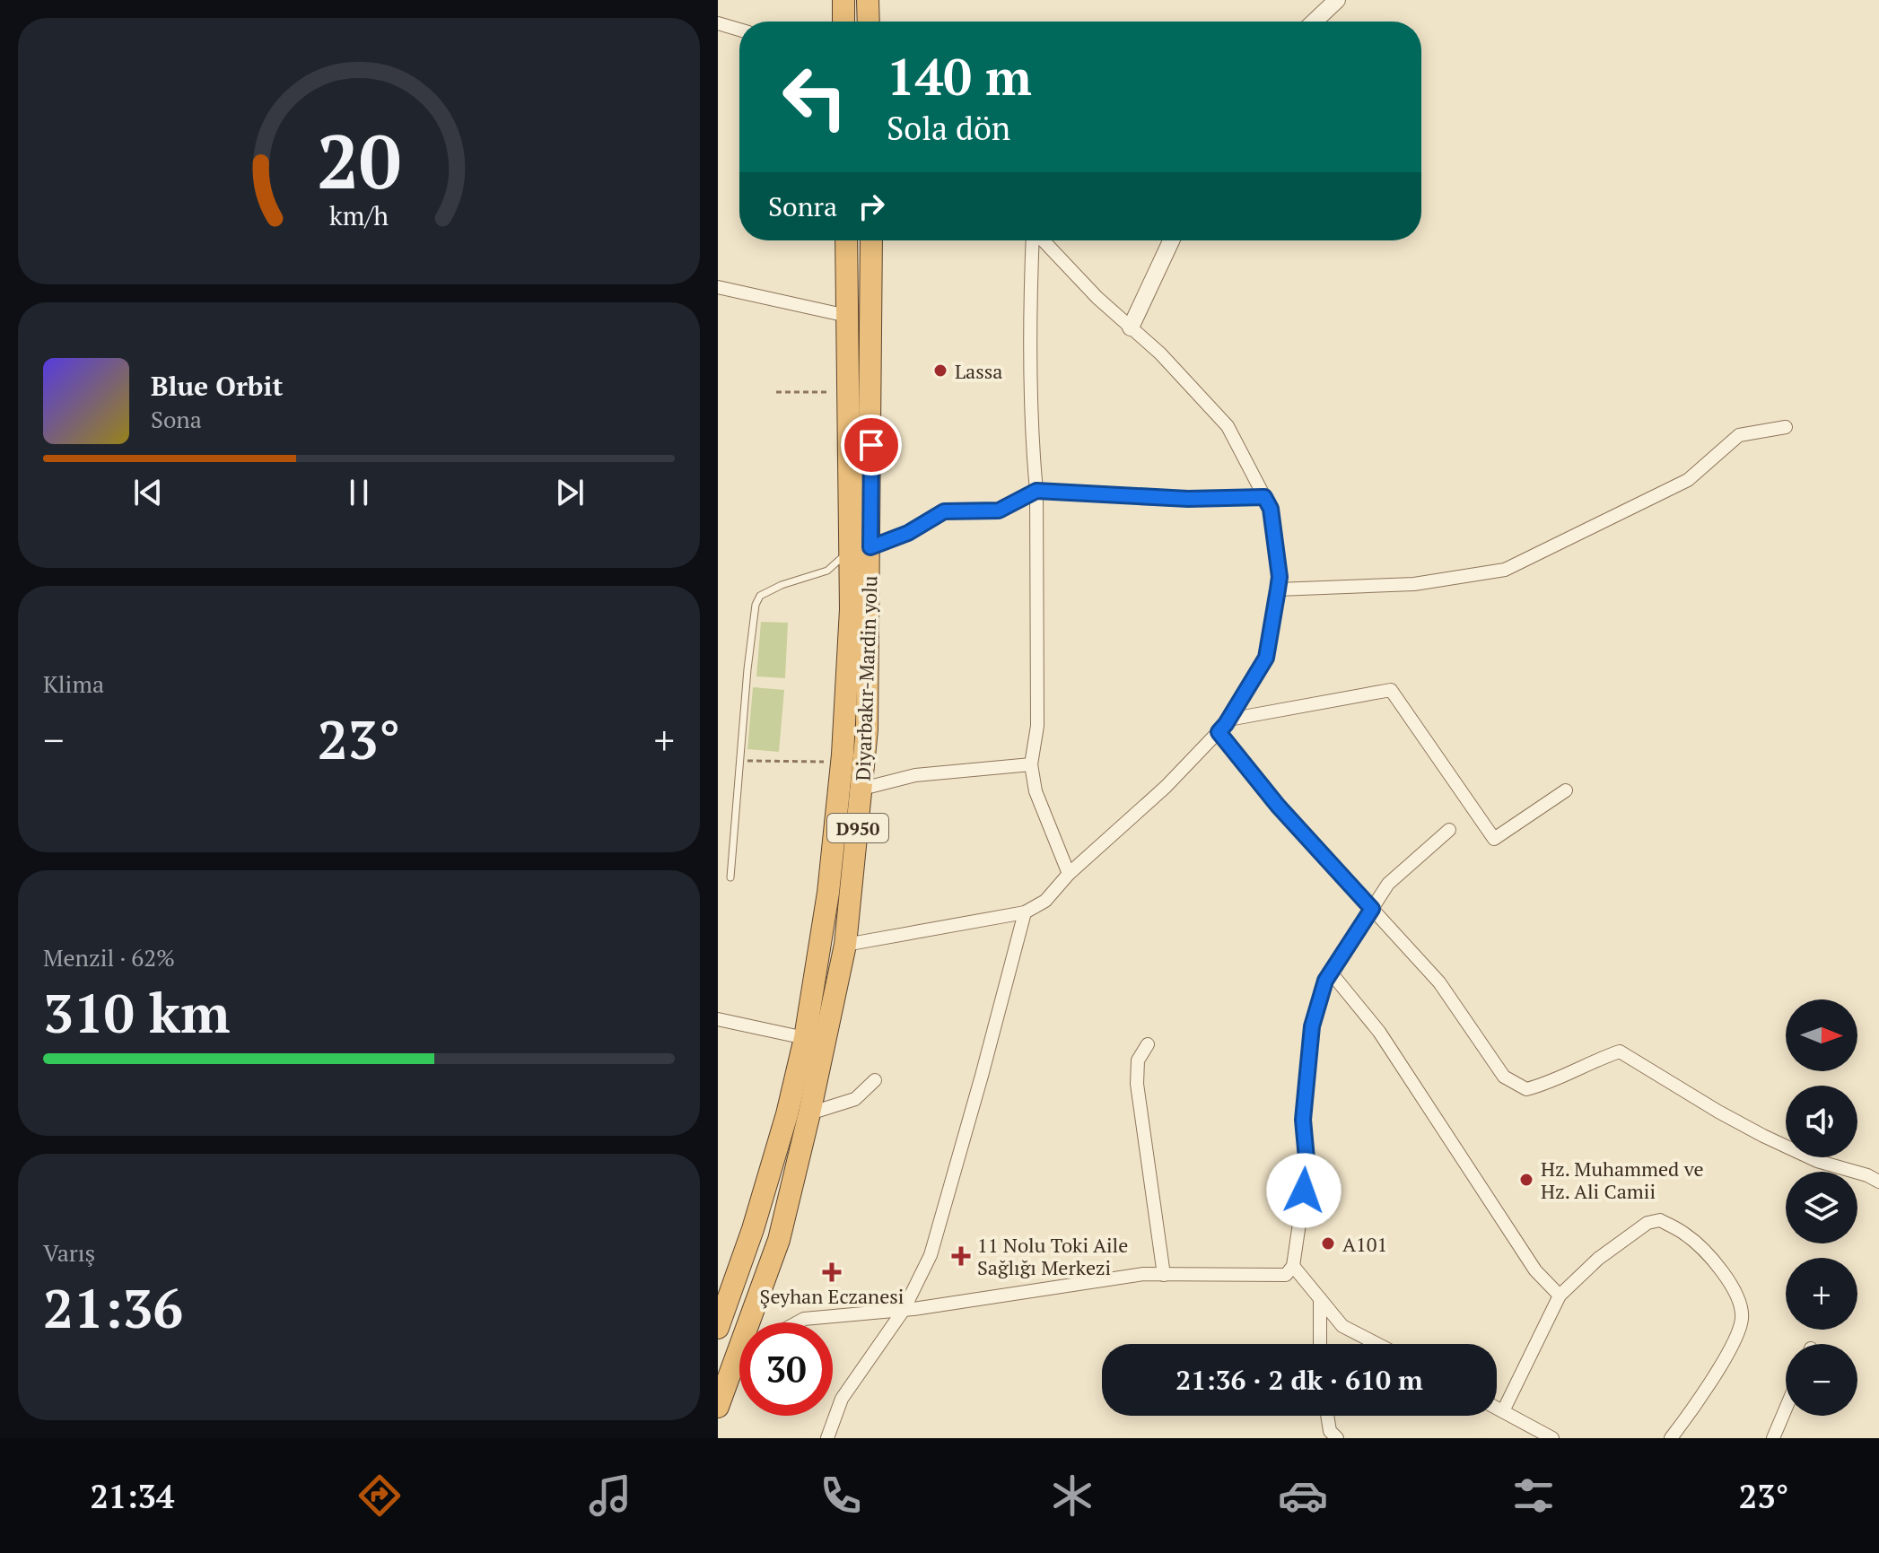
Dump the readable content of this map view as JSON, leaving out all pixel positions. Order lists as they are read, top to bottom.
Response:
{
  "streets": {
    "highway": ["Diyarbakır-Mardin yolu", "D950"]
  },
  "places": {
    "other": ["Lassa", "Hz. Muhammed ve Hz. Ali Camii", "A101"],
    "health": ["11 Nolu Toki Aile Sağlığı Merkezi", "Şeyhan Eczanesi"]
  },
  "north": "right",
  "page": {
    "turn": ["140 m", "Sola dön"],
    "then": "Sonra",
    "song": ["Blue Orbit", "Sona"],
    "tile": [
      "Klima",
      ["Menzil · 62%", "310 km"],
      ["Varış", "21:36"]
    ],
    "heat": ["−", "23°", "+"],
    "map_buttons": ["+", "−"],
    "limit": "30",
    "trip": "21:36 · 2 dk · 610 m",
    "tabs": ["21:34", "23°"],
    "gauge": ["20", "km/h"]
  }
}
